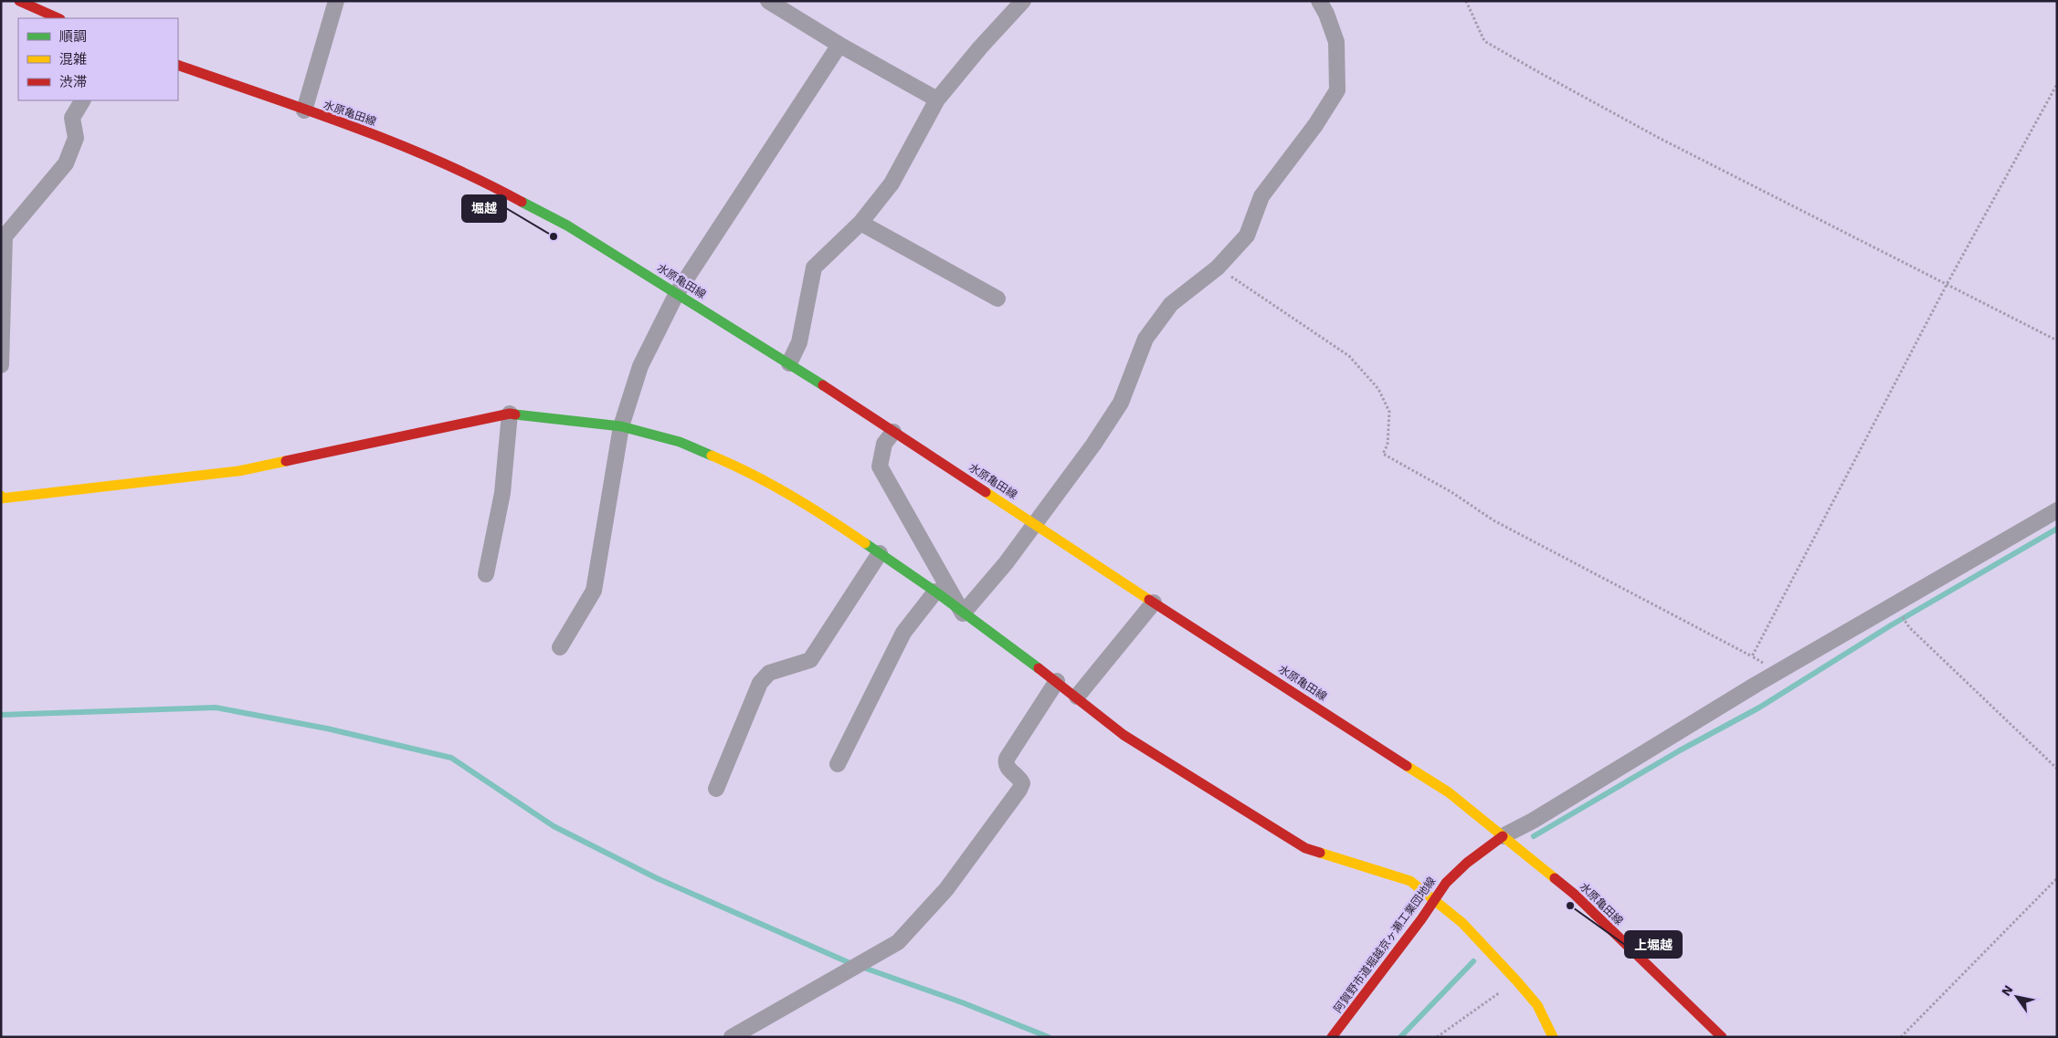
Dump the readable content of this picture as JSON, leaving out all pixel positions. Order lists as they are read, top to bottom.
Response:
{
  "streets": {
    "street": ["水原亀田線", "阿賀野市道堀越京ヶ瀬工業団地線"]
  },
  "crossings": [
    ["水原亀田線", "阿賀野市道堀越京ヶ瀬工業団地線"]
  ],
  "places": ["堀越", "上堀越"],
  "legend": ["順調", "混雑", "渋滞"],
  "north": "top left"
}
